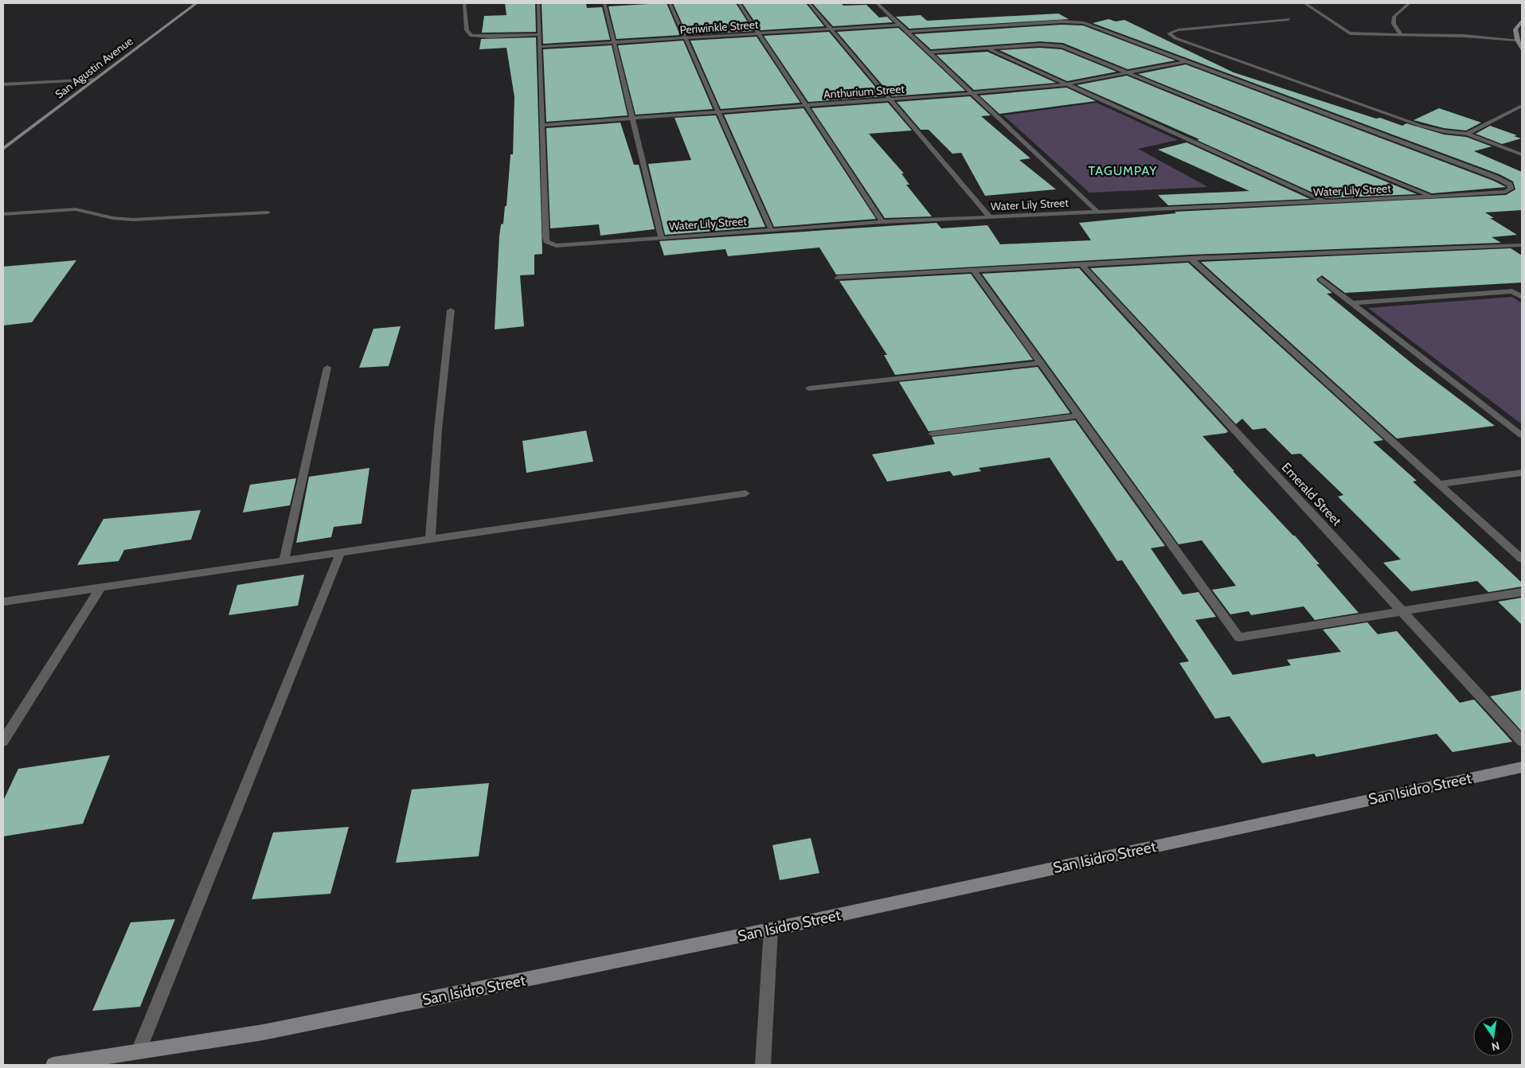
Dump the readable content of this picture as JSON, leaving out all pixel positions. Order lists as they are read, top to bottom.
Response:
{
  "streets": {
    "street": [
      "Periwinkle Street",
      "San Agustin Avenue",
      "Anthurium Street",
      "Water Lily Street",
      "Emerald Street",
      "San Isidro Street"
    ]
  },
  "crossings": [
    ["Anthurium Street", "Water Lily Street"]
  ],
  "districts": ["TAGUMPAY"],
  "north": "bottom"
}
